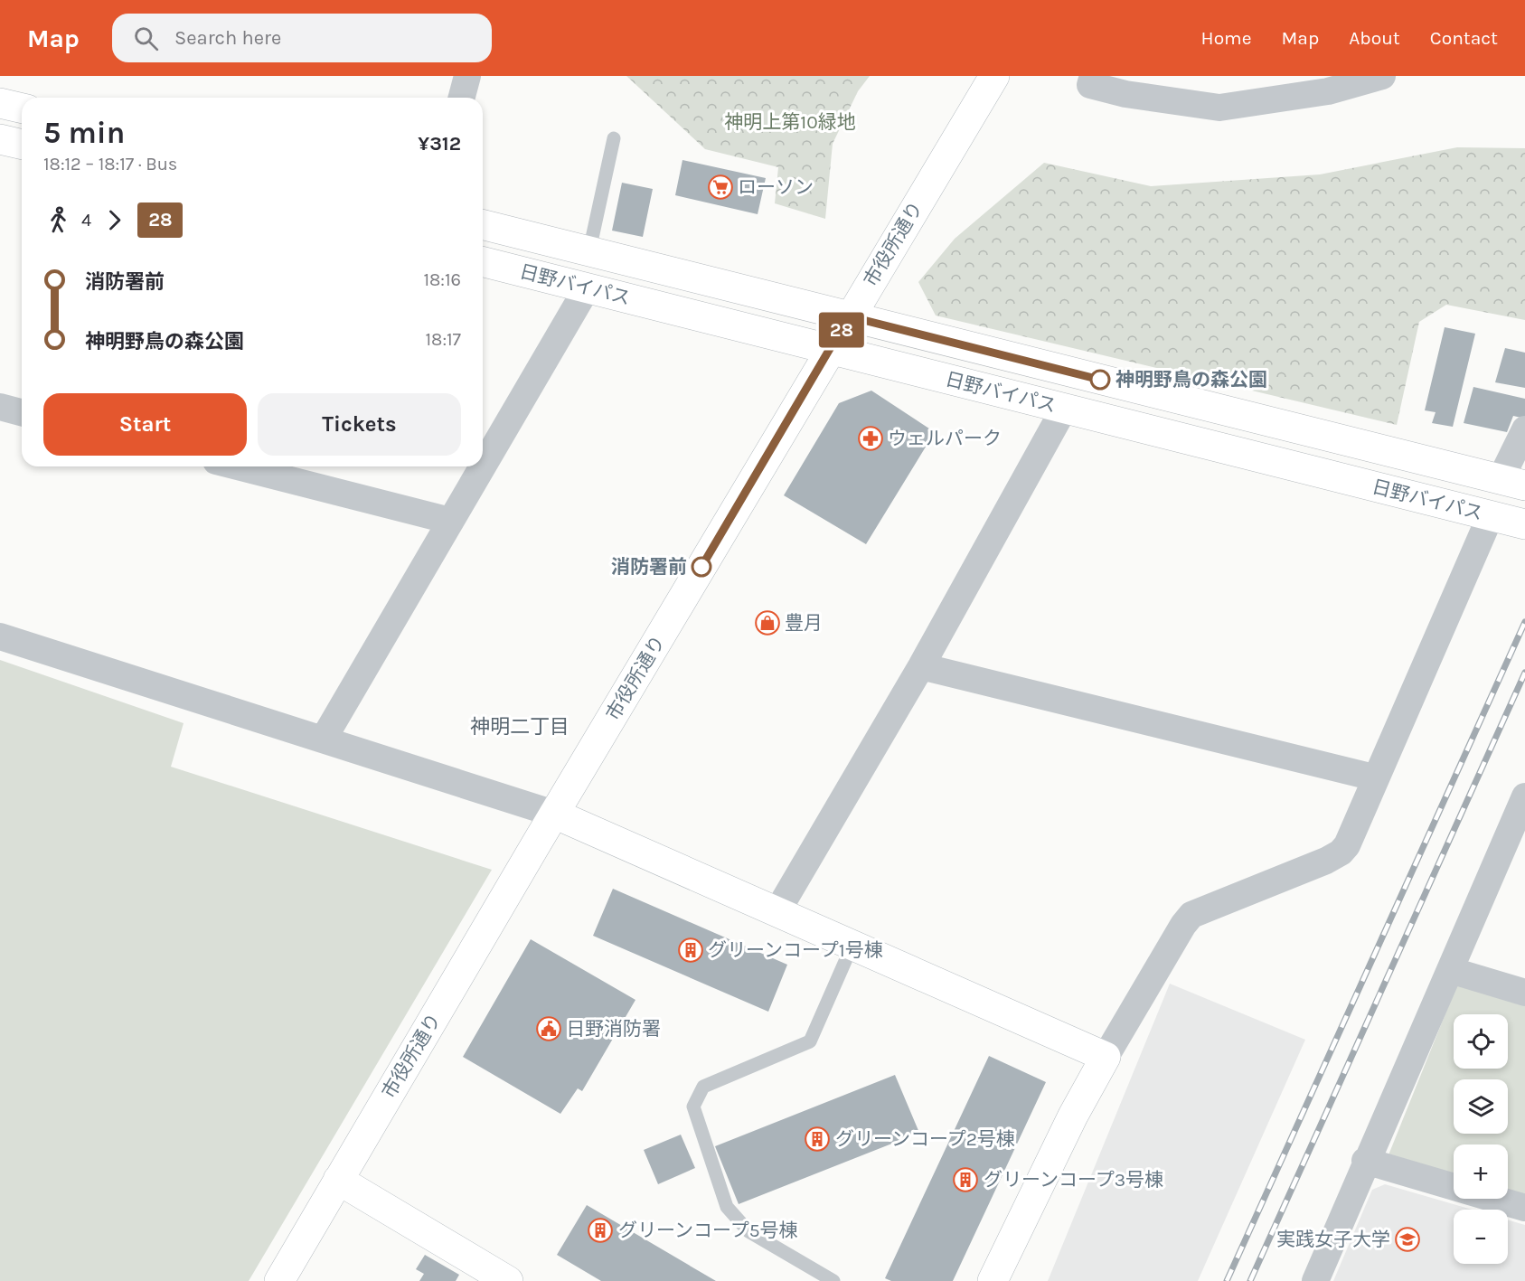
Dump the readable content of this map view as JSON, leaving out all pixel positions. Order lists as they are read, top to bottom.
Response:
{
  "streets": {
    "main road": ["市役所通り", "日野バイパス"]
  },
  "crossings": [
    ["市役所通り", "日野バイパス"]
  ],
  "districts": ["神明二丁目"],
  "parks": ["神明上第10緑地"],
  "places": {
    "supermarket": ["ローソン"],
    "other": ["神明野鳥の森公園", "消防署前"],
    "pharmacy": ["ウェルパーク"],
    "shop": ["豊月"],
    "building": [
      "グリーンコープ1号棟",
      "グリーンコープ2号棟",
      "グリーンコープ3号棟",
      "グリーンコープ5号棟"
    ],
    "public building": ["日野消防署"],
    "school or university": ["実践女子大学"]
  },
  "lines": ["bus line 28"],
  "page": {
    "header": "Map",
    "search": "Search here",
    "nav": [
      "Home",
      "Map",
      "About",
      "Contact"
    ],
    "on_map": "28",
    "heading": ["5 min", "18:12 – 18:17 · Bus", "¥312"],
    "legs": ["4", "28"],
    "list": [
      {
        "name": "消防署前",
        "value": "18:16"
      },
      {
        "name": "神明野鳥の森公園",
        "value": "18:17"
      }
    ],
    "buttons": ["Start", "Tickets"],
    "map_buttons": ["+", "−"]
  }
}
